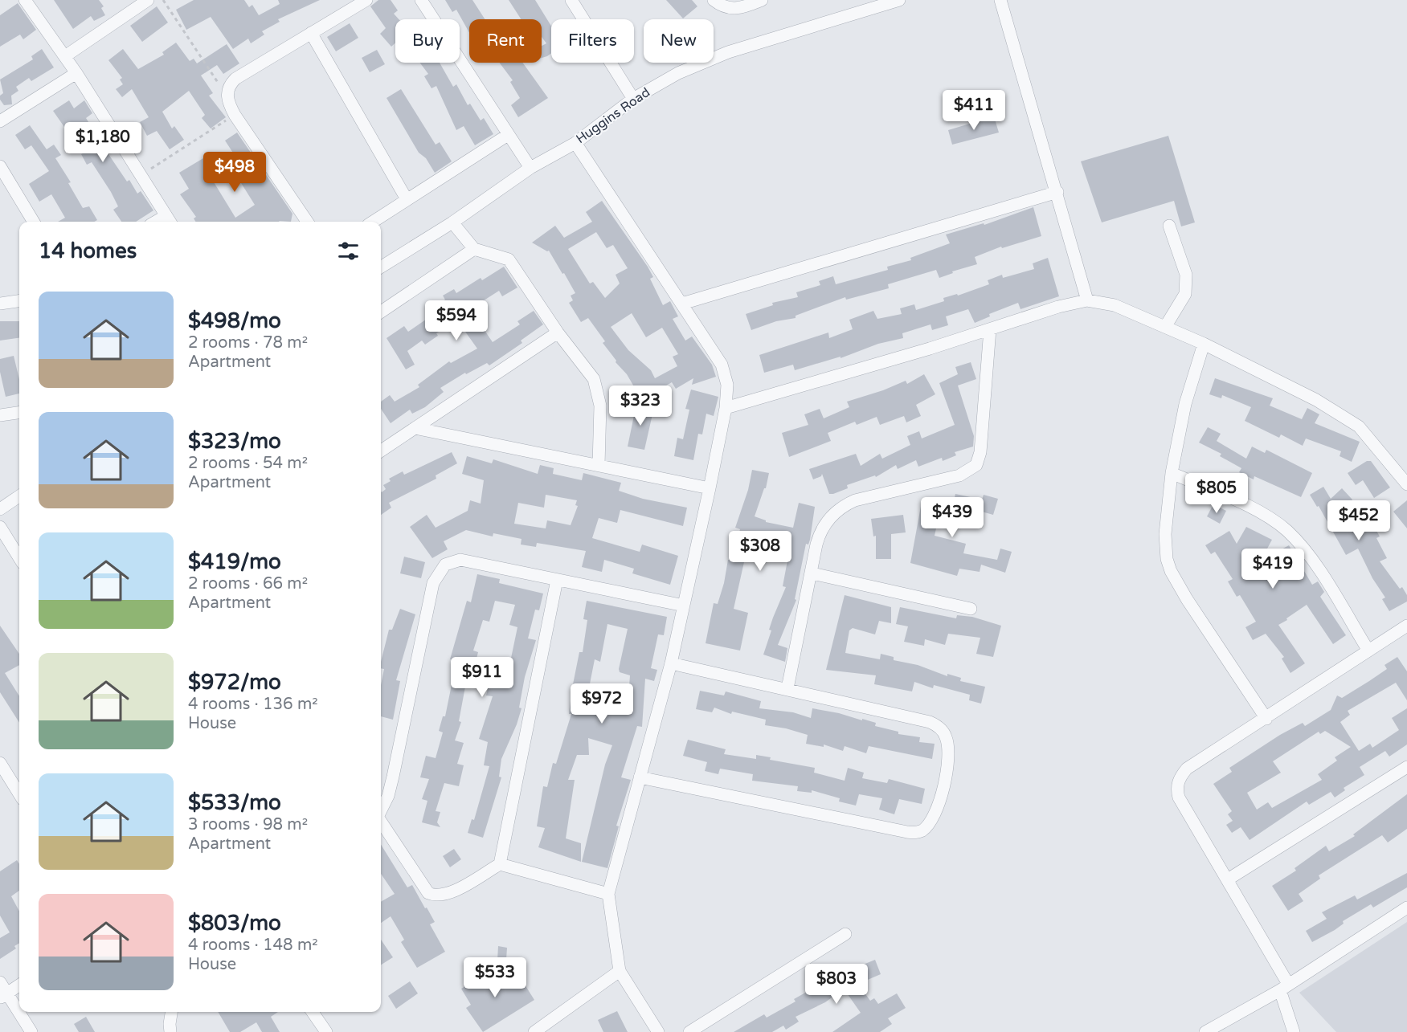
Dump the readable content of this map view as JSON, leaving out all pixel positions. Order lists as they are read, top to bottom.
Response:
{
  "streets": {
    "street": ["Huggins Road"]
  },
  "page": {
    "chip": [
      "Buy",
      "Rent",
      "Filters",
      "New"
    ],
    "price": [
      "$411",
      "$1,180",
      "$498",
      "$594",
      "$323",
      "$805",
      "$439",
      "$452",
      "$308",
      "$419",
      "$911",
      "$972",
      "$533",
      "$803"
    ],
    "heading": "14 homes",
    "list": [
      {
        "name": "$498/mo",
        "note": "2 rooms · 78 m² · Apartment"
      },
      {
        "name": "$323/mo",
        "note": "2 rooms · 54 m² · Apartment"
      },
      {
        "name": "$419/mo",
        "note": "2 rooms · 66 m² · Apartment"
      },
      {
        "name": "$972/mo",
        "note": "4 rooms · 136 m² · House"
      },
      {
        "name": "$533/mo",
        "note": "3 rooms · 98 m² · Apartment"
      },
      {
        "name": "$803/mo",
        "note": "4 rooms · 148 m² · House"
      }
    ]
  }
}
